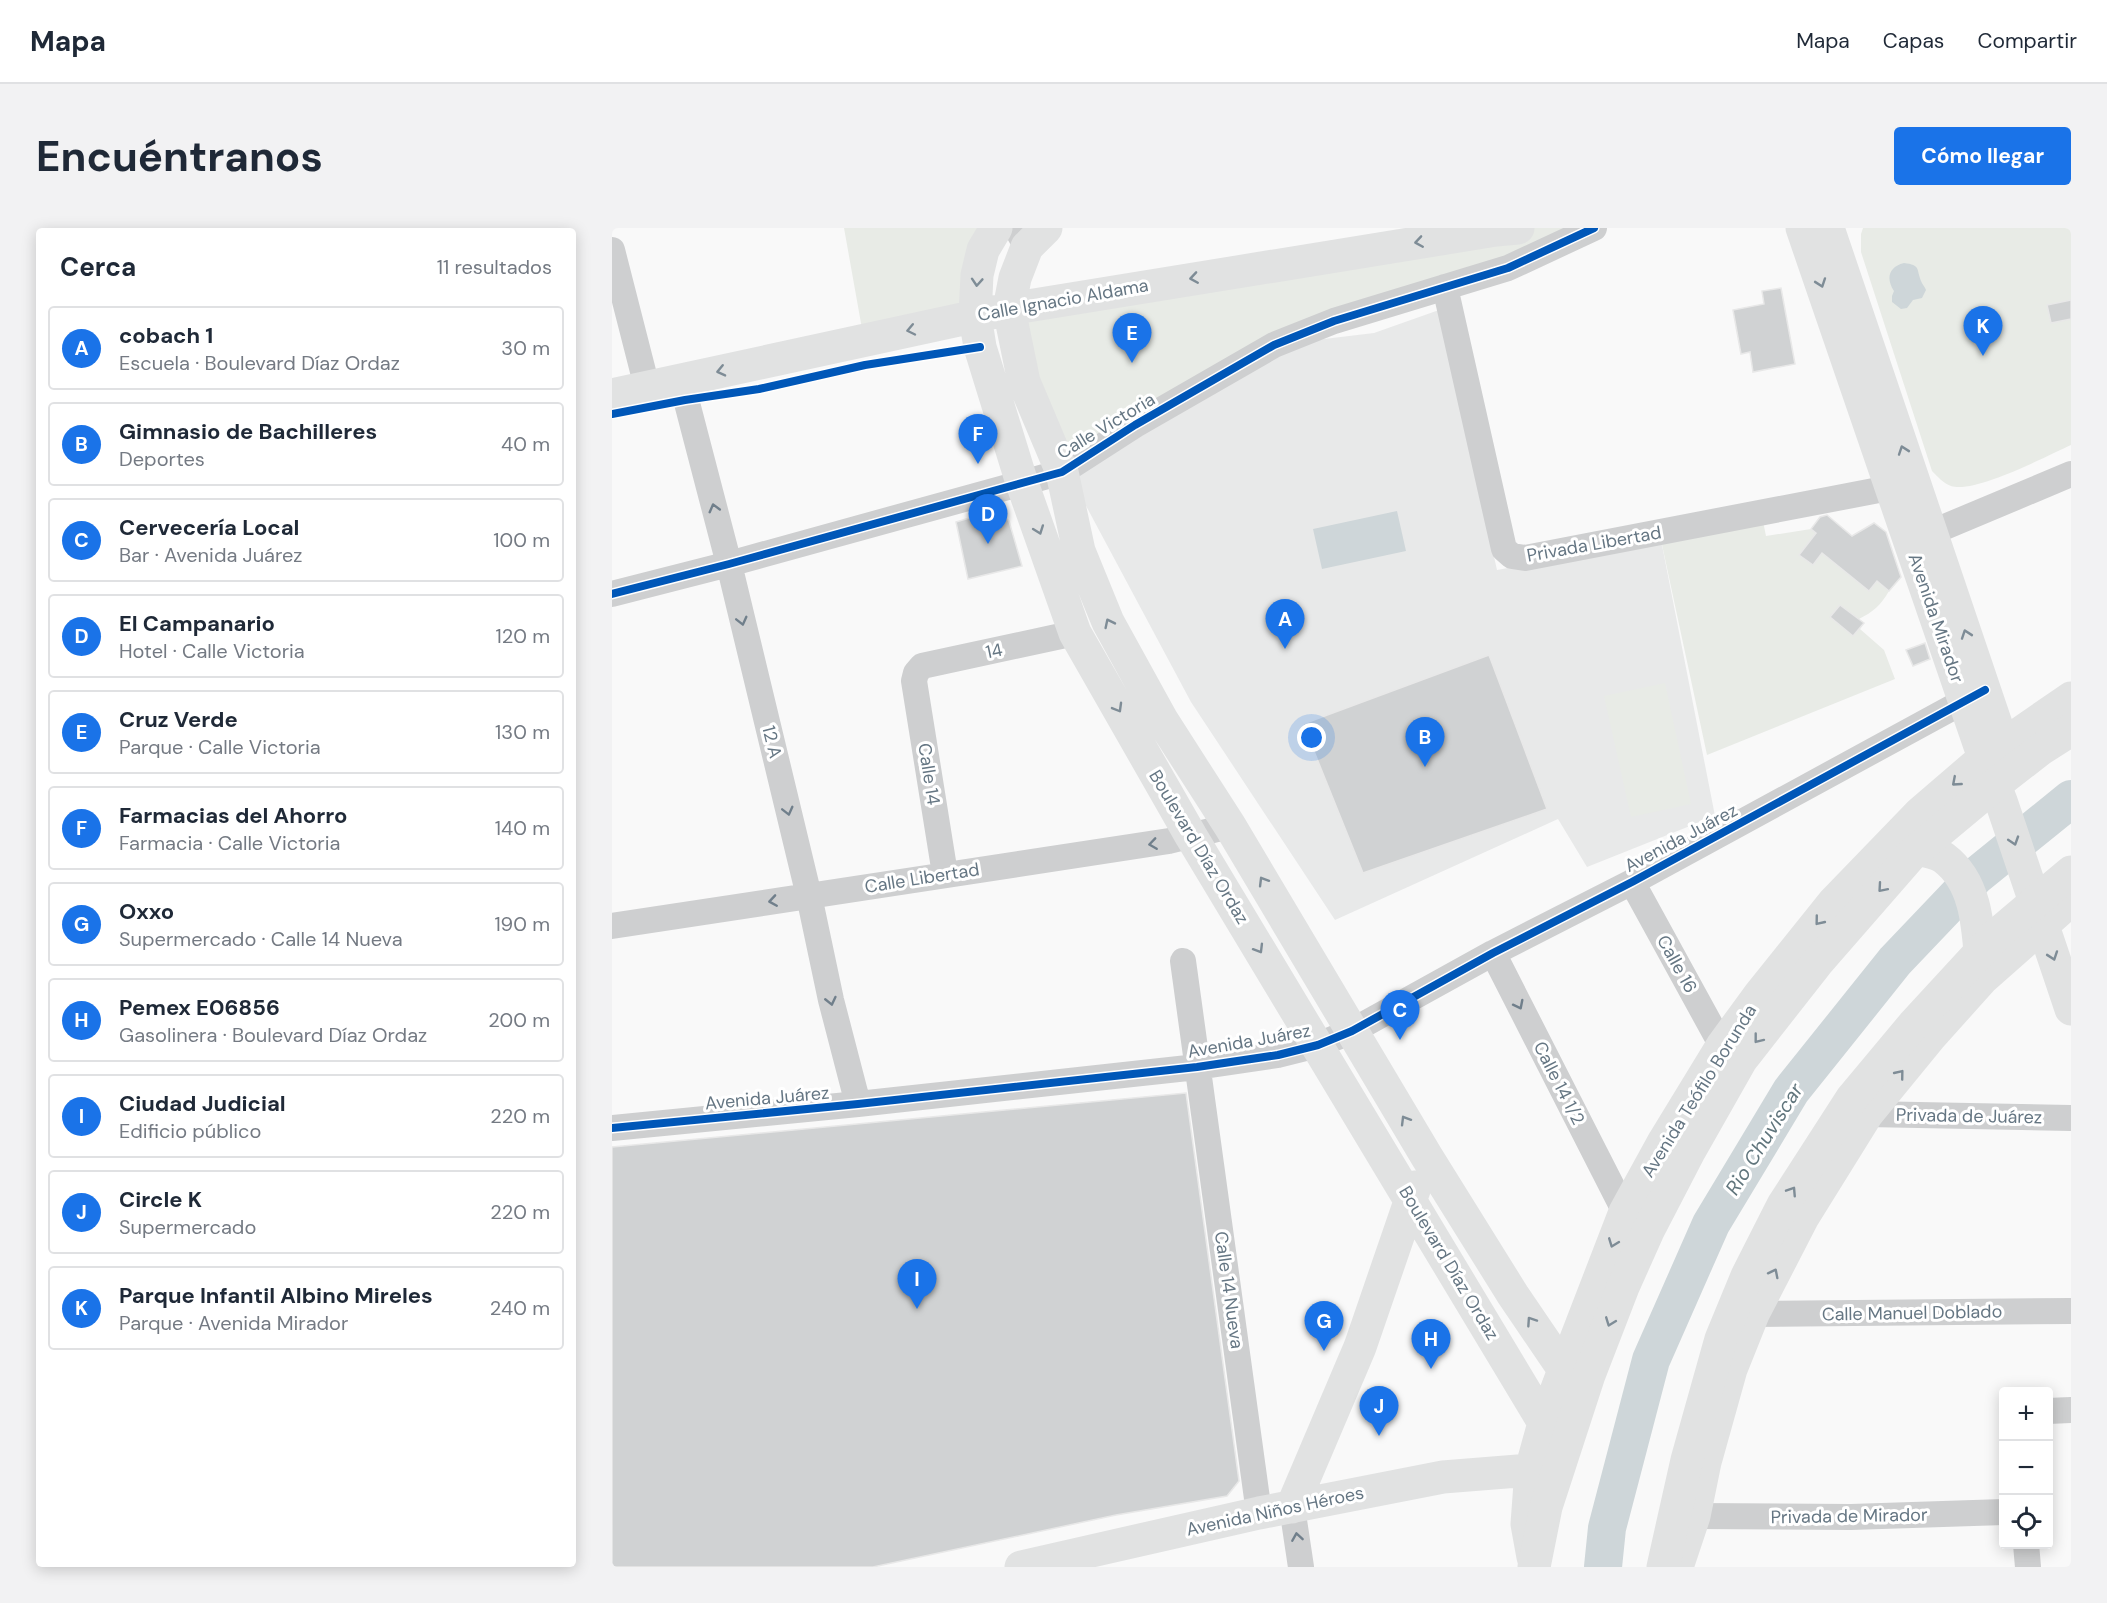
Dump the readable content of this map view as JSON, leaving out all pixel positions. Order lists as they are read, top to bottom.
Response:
{
  "streets": {
    "main road": [
      "Calle Ignacio Aldama",
      "Avenida Mirador",
      "Boulevard Díaz Ordaz",
      "Avenida Teófilo Borunda",
      "Avenida Niños Héroes"
    ],
    "street": [
      "Calle Victoria",
      "Privada Libertad",
      "14",
      "12 A",
      "Calle 14",
      "Avenida Juárez",
      "Calle Libertad",
      "Calle 16",
      "Calle 14 1/2",
      "Privada de Juárez",
      "Calle 14 Nueva",
      "Calle Manuel Doblado",
      "Privada de Mirador"
    ]
  },
  "crossings": [
    ["Calle Ignacio Aldama", "12 A"],
    ["Calle Ignacio Aldama", "Boulevard Díaz Ordaz"],
    ["Calle Victoria", "Privada Libertad"],
    ["Calle Victoria", "12 A"],
    ["Calle Victoria", "Boulevard Díaz Ordaz"],
    ["Privada Libertad", "Avenida Mirador"],
    ["Avenida Mirador", "Avenida Juárez"],
    ["Avenida Mirador", "Avenida Teófilo Borunda"],
    ["14", "Calle 14"],
    ["14", "Boulevard Díaz Ordaz"],
    ["12 A", "Avenida Juárez"],
    ["12 A", "Calle Libertad"],
    ["Calle 14", "Calle Libertad"],
    ["Avenida Juárez", "Boulevard Díaz Ordaz"],
    ["Avenida Juárez", "Calle 16"],
    ["Avenida Juárez", "Calle 14 1/2"],
    ["Avenida Juárez", "Calle 14 Nueva"],
    ["Boulevard Díaz Ordaz", "Calle Libertad"],
    ["Boulevard Díaz Ordaz", "Avenida Teófilo Borunda"],
    ["Calle 16", "Avenida Teófilo Borunda"],
    ["Calle 14 1/2", "Avenida Teófilo Borunda"],
    ["Avenida Teófilo Borunda", "Avenida Niños Héroes"],
    ["Calle 14 Nueva", "Avenida Niños Héroes"]
  ],
  "one_way": ["Calle Ignacio Aldama", "Calle Libertad", "Calle 14 1/2"],
  "water": ["Rio Chuviscar"],
  "page": {
    "header": "Mapa",
    "nav": ["Mapa", "Capas", "Compartir"],
    "buttons": "Cómo llegar",
    "title": "Encuéntranos",
    "heading": ["Cerca", "11 resultados"],
    "list": [
      {
        "mark": "A",
        "name": "cobach 1",
        "note": "Escuela · Boulevard Díaz Ordaz",
        "value": "30 m"
      },
      {
        "mark": "B",
        "name": "Gimnasio de Bachilleres",
        "note": "Deportes",
        "value": "40 m"
      },
      {
        "mark": "C",
        "name": "Cervecería Local",
        "note": "Bar · Avenida Juárez",
        "value": "100 m"
      },
      {
        "mark": "D",
        "name": "El Campanario",
        "note": "Hotel · Calle Victoria",
        "value": "120 m"
      },
      {
        "mark": "E",
        "name": "Cruz Verde",
        "note": "Parque · Calle Victoria",
        "value": "130 m"
      },
      {
        "mark": "F",
        "name": "Farmacias del Ahorro",
        "note": "Farmacia · Calle Victoria",
        "value": "140 m"
      },
      {
        "mark": "G",
        "name": "Oxxo",
        "note": "Supermercado · Calle 14 Nueva",
        "value": "190 m"
      },
      {
        "mark": "H",
        "name": "Pemex E06856",
        "note": "Gasolinera · Boulevard Díaz Ordaz",
        "value": "200 m"
      },
      {
        "mark": "I",
        "name": "Ciudad Judicial",
        "note": "Edificio público",
        "value": "220 m"
      },
      {
        "mark": "J",
        "name": "Circle K",
        "note": "Supermercado",
        "value": "220 m"
      },
      {
        "mark": "K",
        "name": "Parque Infantil Albino Mireles",
        "note": "Parque · Avenida Mirador",
        "value": "240 m"
      }
    ],
    "pins": [
      "K",
      "E",
      "F",
      "D",
      "A",
      "B",
      "C",
      "I",
      "G",
      "H",
      "J"
    ],
    "map_buttons": ["+", "−"]
  }
}
